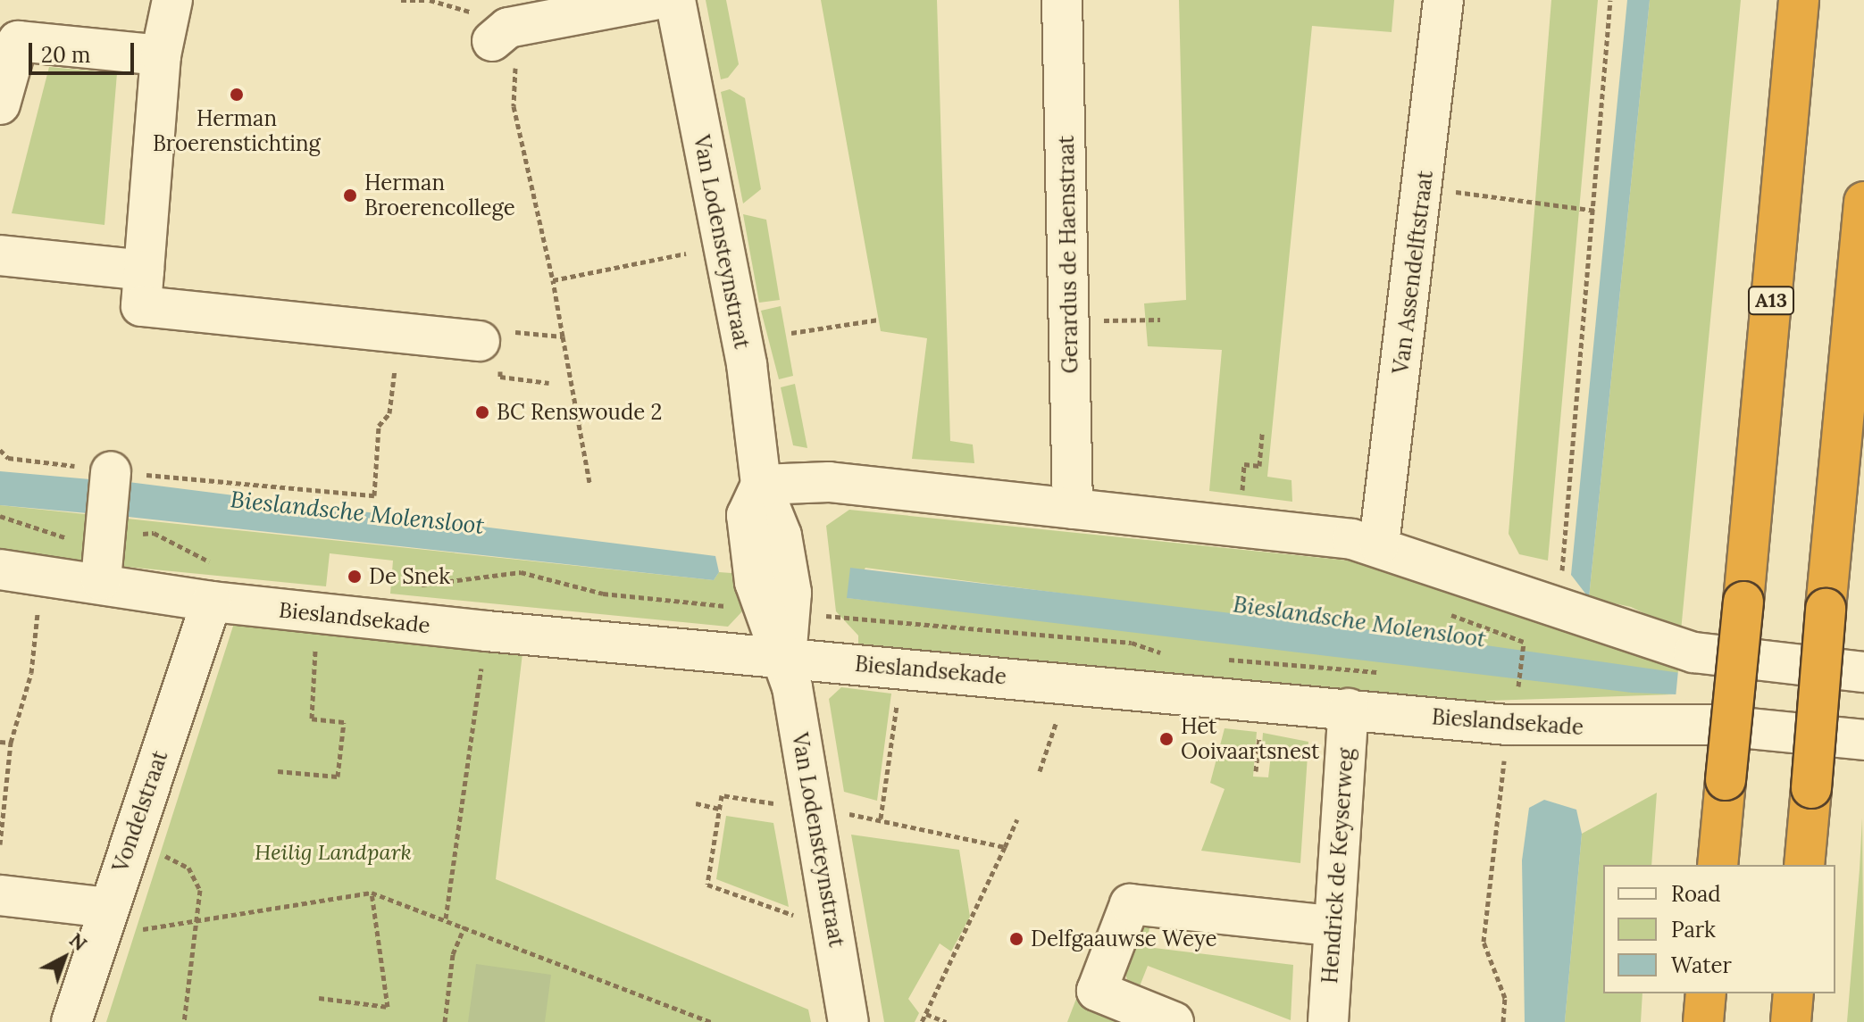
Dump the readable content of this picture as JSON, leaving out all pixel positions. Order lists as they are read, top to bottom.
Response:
{
  "streets": {
    "highway": ["A13"],
    "street": [
      "Van Lodensteynstraat",
      "Gerardus de Haenstraat",
      "Van Assendelftstraat",
      "Bieslandsekade",
      "Vondelstraat",
      "Hendrick de Keyserweg"
    ]
  },
  "crossings": [
    ["Van Lodensteynstraat", "Bieslandsekade"],
    ["Bieslandsekade", "Vondelstraat"],
    ["Bieslandsekade", "Hendrick de Keyserweg"]
  ],
  "water": ["Bieslandsche Molensloot"],
  "parks": ["Heilig Landpark"],
  "places": [
    "Herman Broerenstichting",
    "Herman Broerencollege",
    "BC Renswoude 2",
    "De Snek",
    "Het Ooivaartsnest",
    "Delfgaauwse Weye"
  ],
  "legend": ["Road", "Park", "Water"],
  "scale_bar": "20 m",
  "north": "top right"
}
